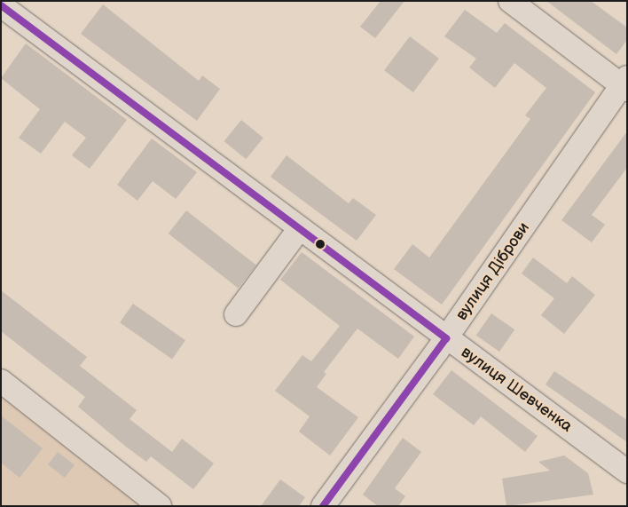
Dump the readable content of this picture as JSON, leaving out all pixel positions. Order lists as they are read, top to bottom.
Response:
{
  "streets": {
    "street": ["вулиця Діброви", "вулиця Шевченка"]
  },
  "crossings": [
    ["вулиця Діброви", "вулиця Шевченка"]
  ]
}
